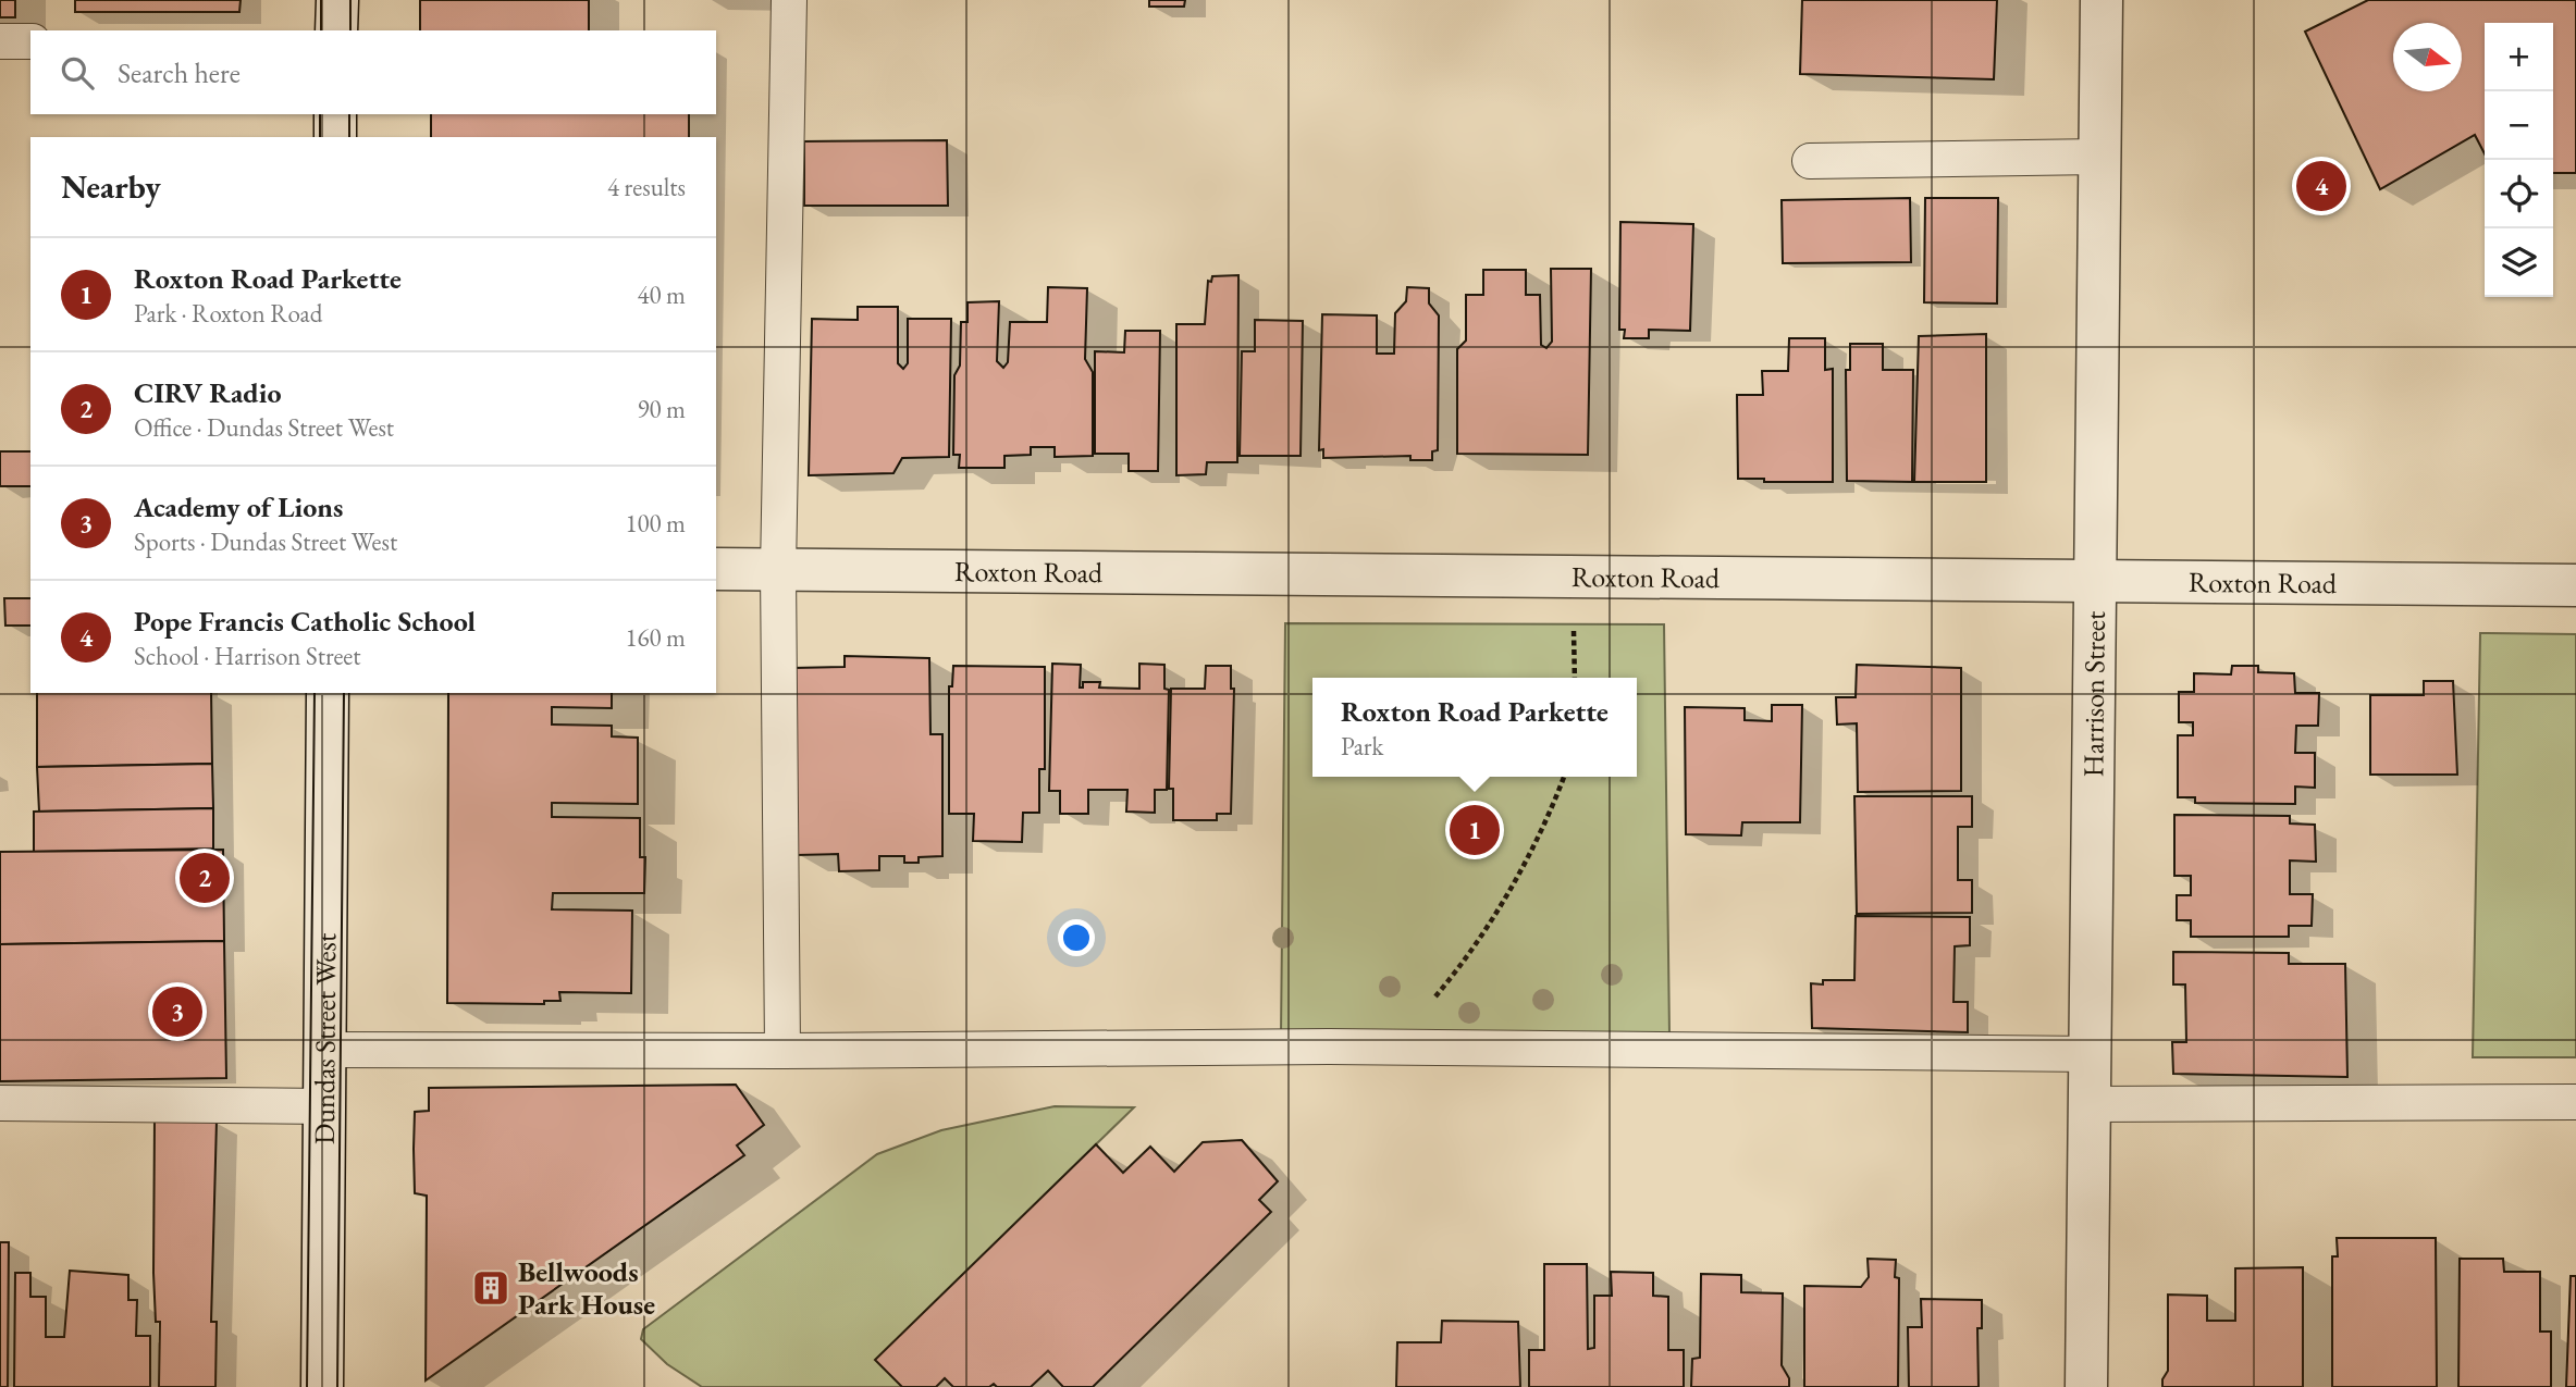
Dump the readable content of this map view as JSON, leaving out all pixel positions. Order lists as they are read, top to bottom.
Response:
{
  "streets": {
    "street": ["Roxton Road", "Harrison Street", "Dundas Street West"]
  },
  "crossings": [
    ["Roxton Road", "Harrison Street"]
  ],
  "places": {
    "building": ["Bellwoods Park House"]
  },
  "north": "right",
  "page": {
    "map_buttons": ["+", "−"],
    "search": "Search here",
    "heading": ["Nearby", "4 results"],
    "pins": [
      "4",
      "1",
      "2",
      "3"
    ],
    "list": [
      {
        "mark": "1",
        "name": "Roxton Road Parkette",
        "note": "Park · Roxton Road",
        "value": "40 m"
      },
      {
        "mark": "2",
        "name": "CIRV Radio",
        "note": "Office · Dundas Street West",
        "value": "90 m"
      },
      {
        "mark": "3",
        "name": "Academy of Lions",
        "note": "Sports · Dundas Street West",
        "value": "100 m"
      },
      {
        "mark": "4",
        "name": "Pope Francis Catholic School",
        "note": "School · Harrison Street",
        "value": "160 m"
      }
    ],
    "popup": ["Roxton Road Parkette", "Park"]
  }
}
